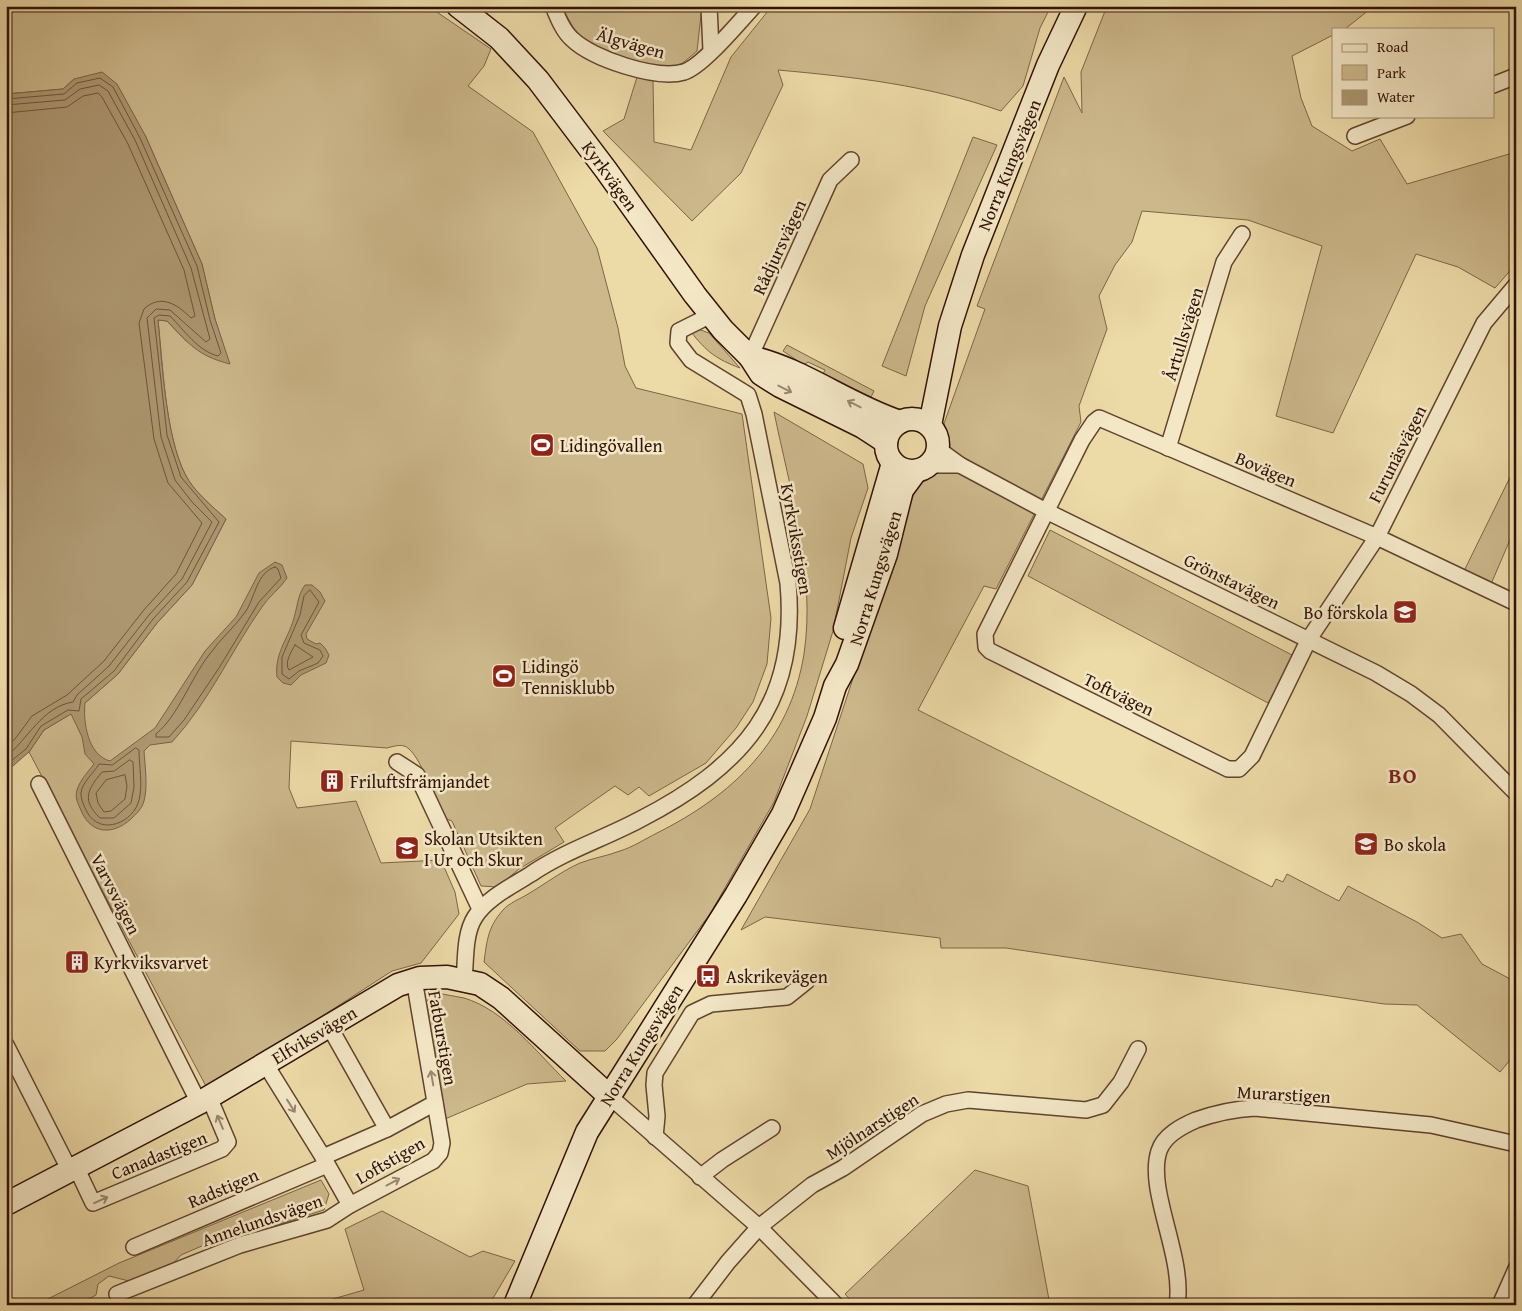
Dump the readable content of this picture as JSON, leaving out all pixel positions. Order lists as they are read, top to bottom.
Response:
{
  "streets": {
    "main road": ["Norra Kungsvägen", "Kyrkvägen", "Elfviksvägen"],
    "street": [
      "Älgvägen",
      "Rådjursvägen",
      "Årtullsvägen",
      "Furunäsvägen",
      "Bovägen",
      "Kyrkviksstigen",
      "Grönstavägen",
      "Toftvägen",
      "Varvsvägen",
      "Fatburstigen",
      "Murarstigen",
      "Mjölnarstigen",
      "Canadastigen",
      "Loftstigen",
      "Radstigen",
      "Annelundsvägen"
    ]
  },
  "crossings": [
    ["Norra Kungsvägen", "Kyrkvägen"],
    ["Norra Kungsvägen", "Grönstavägen"],
    ["Norra Kungsvägen", "Elfviksvägen"],
    ["Kyrkvägen", "Rådjursvägen"],
    ["Kyrkvägen", "Kyrkviksstigen"],
    ["Kyrkvägen", "Grönstavägen"],
    ["Årtullsvägen", "Bovägen"],
    ["Furunäsvägen", "Bovägen"],
    ["Furunäsvägen", "Grönstavägen"],
    ["Furunäsvägen", "Toftvägen"],
    ["Bovägen", "Grönstavägen"],
    ["Bovägen", "Toftvägen"],
    ["Grönstavägen", "Toftvägen"],
    ["Varvsvägen", "Elfviksvägen"],
    ["Varvsvägen", "Canadastigen"],
    ["Elfviksvägen", "Fatburstigen"],
    ["Elfviksvägen", "Canadastigen"],
    ["Elfviksvägen", "Annelundsvägen"],
    ["Fatburstigen", "Loftstigen"],
    ["Fatburstigen", "Radstigen"],
    ["Fatburstigen", "Annelundsvägen"],
    ["Loftstigen", "Annelundsvägen"],
    ["Radstigen", "Annelundsvägen"]
  ],
  "one_way": ["Loftstigen"],
  "districts": ["BO"],
  "places": {
    "sports": ["Lidingövallen", "Lidingö Tennisklubb"],
    "school or university": ["Bo förskola", "Bo skola", "Skolan Utsikten I Ur och Skur"],
    "building": ["Friluftsfrämjandet", "Kyrkviksvarvet"],
    "bus stop": ["Askrikevägen"]
  },
  "legend": ["Road", "Park", "Water"]
}
